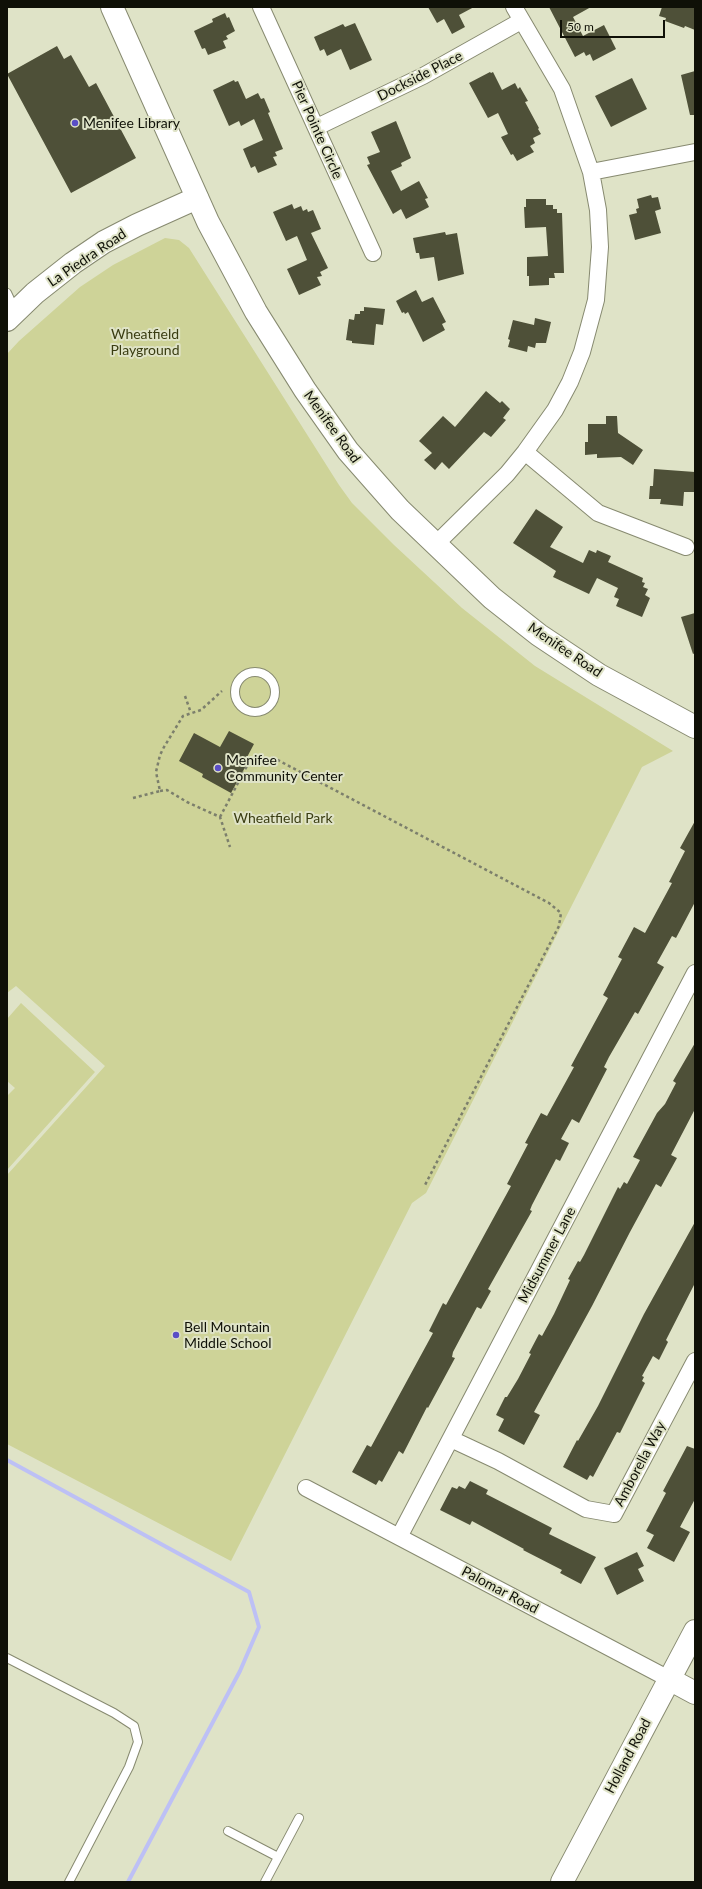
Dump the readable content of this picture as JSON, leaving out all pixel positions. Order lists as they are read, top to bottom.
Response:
{
  "streets": {
    "main road": [
      "La Piedra Road",
      "Menifee Road",
      "Palomar Road",
      "Holland Road"
    ],
    "street": [
      "Dockside Place",
      "Pier Pointe Circle",
      "Midsummer Lane",
      "Amborella Way"
    ]
  },
  "crossings": [
    ["Dockside Place", "Pier Pointe Circle"],
    ["La Piedra Road", "Menifee Road"],
    ["Midsummer Lane", "Amborella Way"],
    ["Midsummer Lane", "Palomar Road"],
    ["Palomar Road", "Holland Road"]
  ],
  "parks": ["Wheatfield Playground", "Wheatfield Park"],
  "places": ["Menifee Library", "Menifee Community Center", "Bell Mountain Middle School"],
  "scale_bar": "50 m"
}
